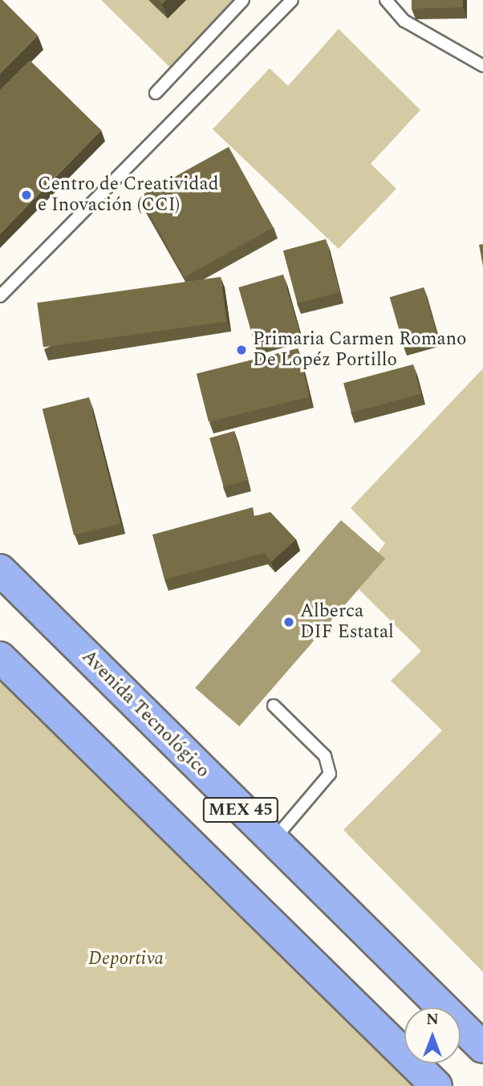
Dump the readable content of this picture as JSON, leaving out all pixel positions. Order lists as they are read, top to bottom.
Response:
{
  "streets": {
    "main road": ["Avenida Tecnológico", "MEX 45"]
  },
  "parks": ["Deportiva"],
  "places": ["Centro de Creatividad e Inovación (CCI)", "Primaria Carmen Romano De Lopéz Portillo", "Alberca DIF Estatal"],
  "north": "top"
}
